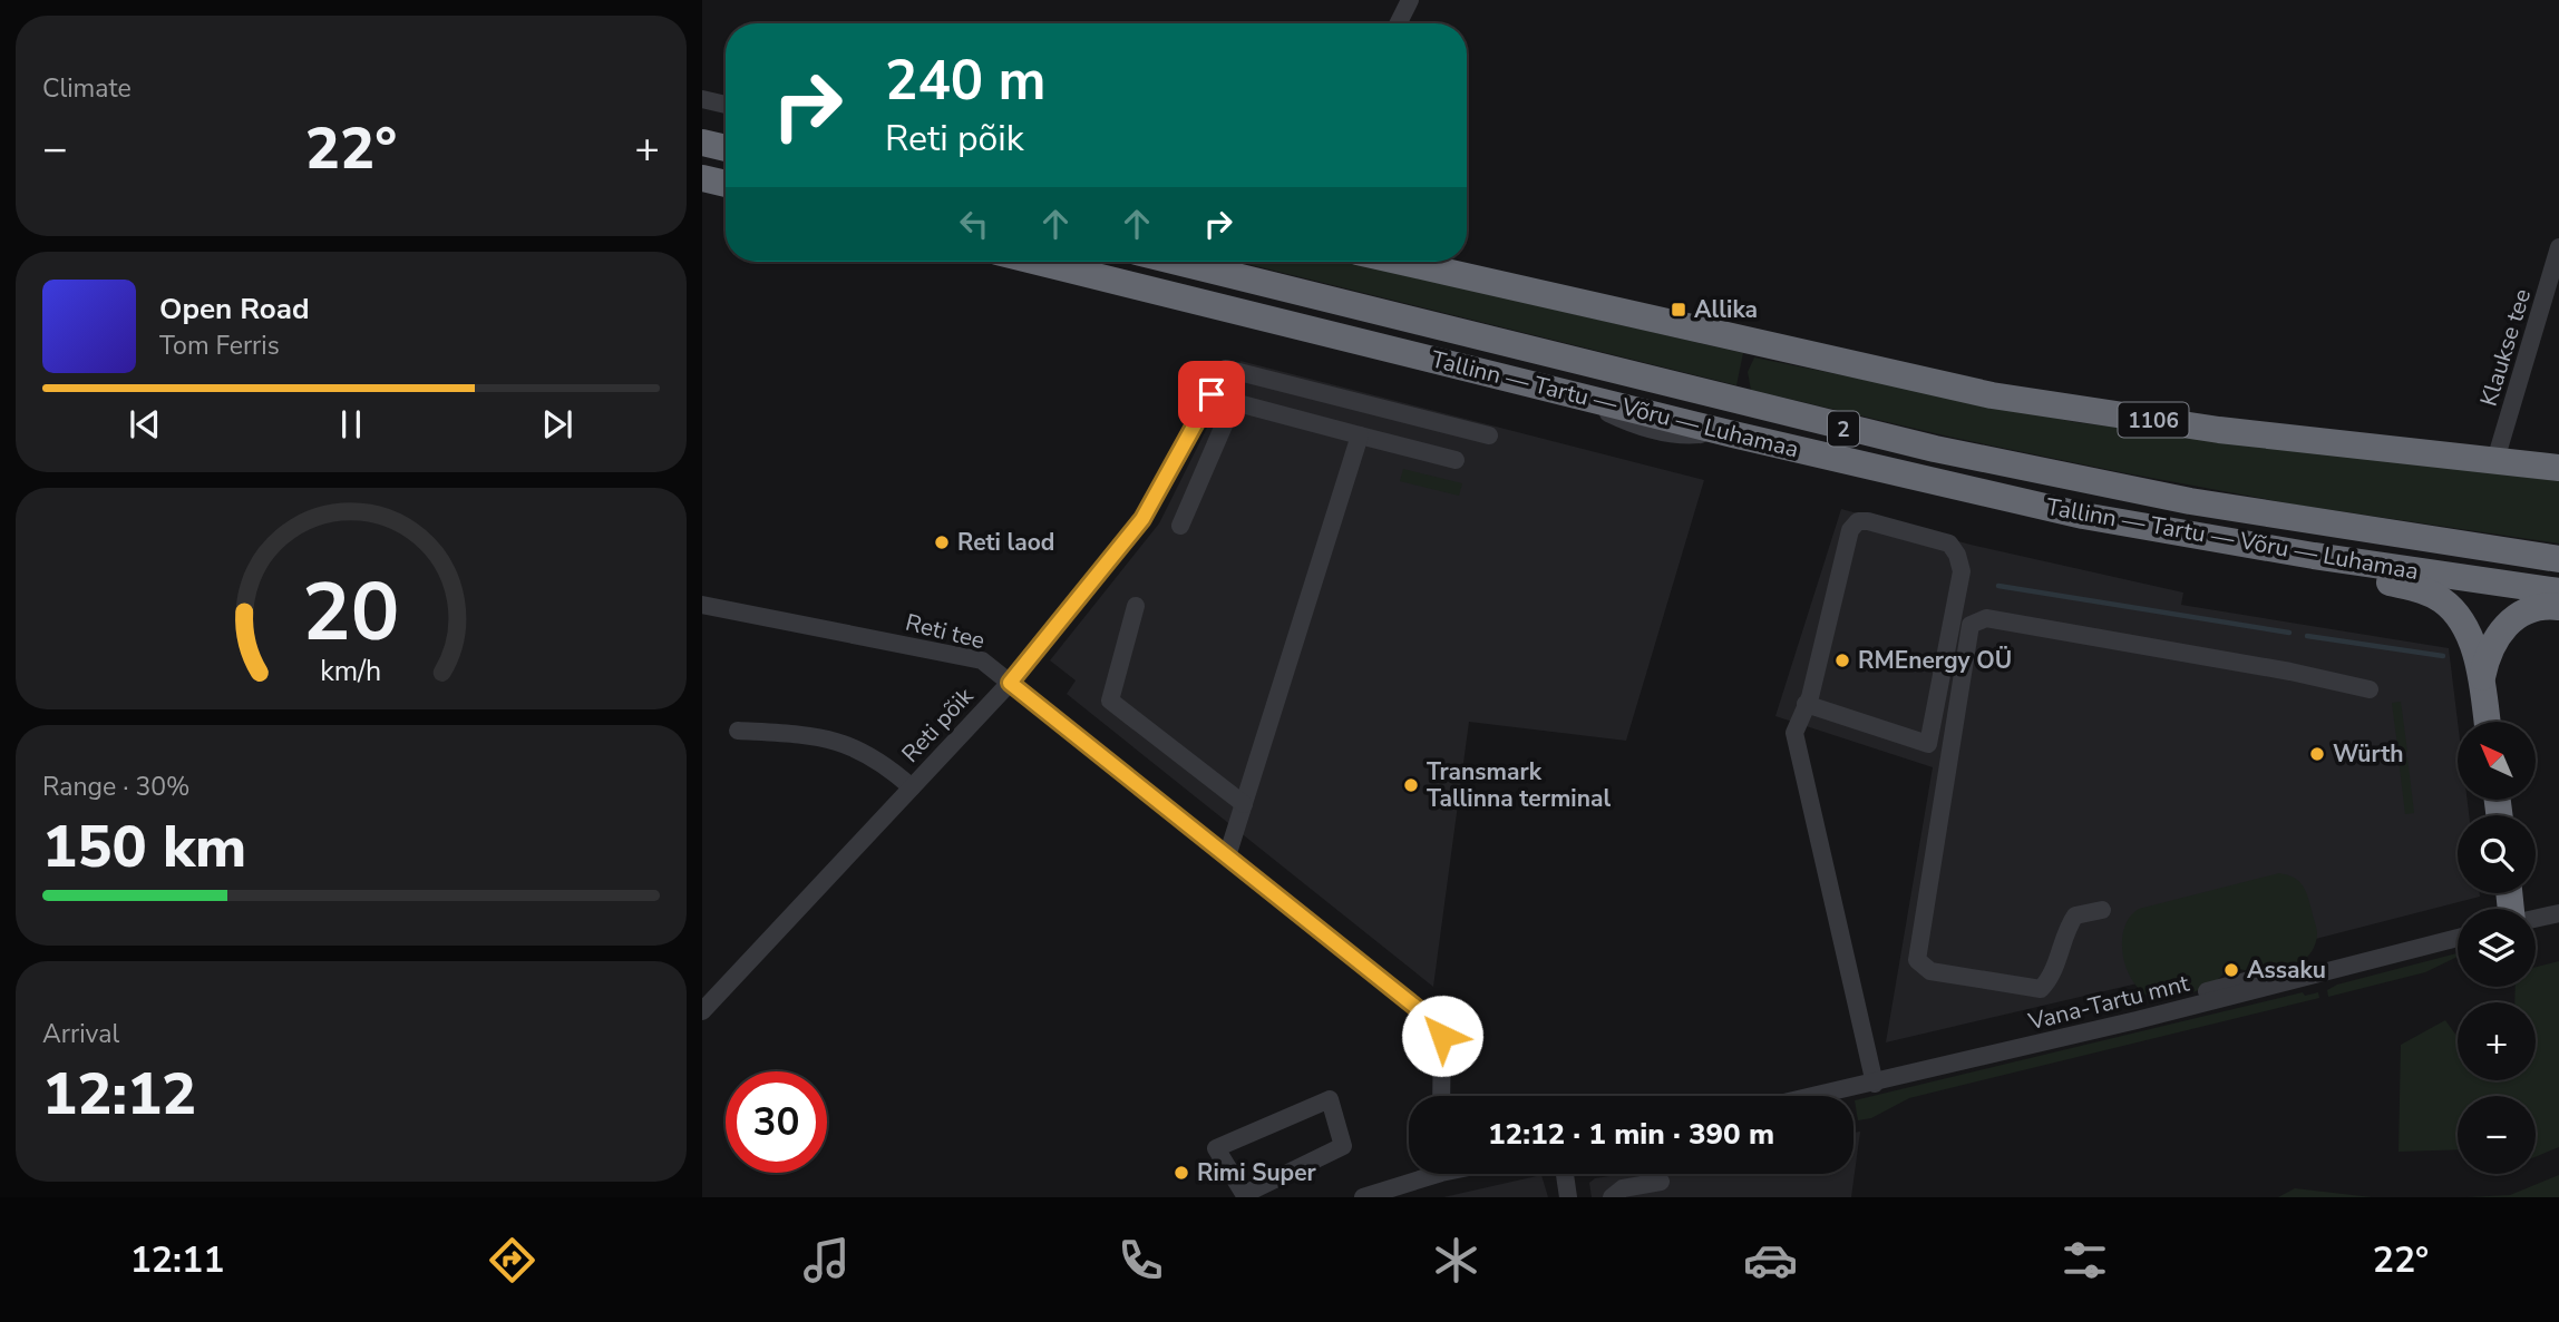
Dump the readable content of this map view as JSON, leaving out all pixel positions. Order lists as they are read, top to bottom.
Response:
{
  "streets": {
    "highway": ["Tallinn — Tartu — Võru — Luhamaa", "1106", "2"],
    "street": [
      "Klaukse tee",
      "Reti tee",
      "Reti põik",
      "Vana-Tartu mnt"
    ]
  },
  "crossings": [
    ["Klaukse tee", "1106"],
    ["Reti tee", "Reti põik"]
  ],
  "places": {
    "transit": ["Allika"],
    "other": [
      "Reti laod",
      "RMEnergy OÜ",
      "Würth",
      "Transmark Tallinna terminal",
      "Assaku",
      "Rimi Super"
    ]
  },
  "north": "top left",
  "page": {
    "tile": [
      "Climate",
      ["Range · 30%", "150 km"],
      ["Arrival", "12:12"]
    ],
    "turn": ["240 m", "Reti põik"],
    "heat": ["−", "22°", "+"],
    "song": ["Open Road", "Tom Ferris"],
    "map_buttons": ["+", "−"],
    "limit": "30",
    "trip": "12:12 · 1 min · 390 m",
    "tabs": ["12:11", "22°"],
    "gauge": ["20", "km/h"]
  }
}
